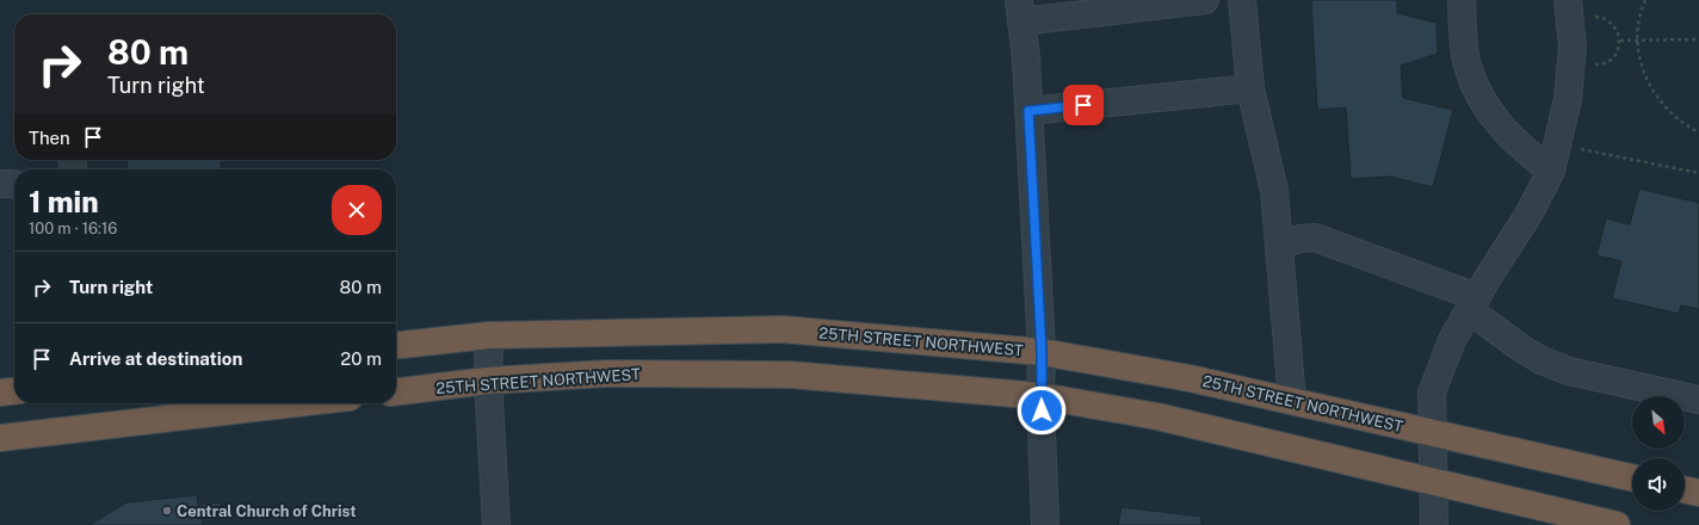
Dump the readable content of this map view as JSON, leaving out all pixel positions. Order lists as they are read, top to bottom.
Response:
{
  "streets": {
    "highway": ["25TH STREET NORTHWEST"]
  },
  "places": ["Central Church of Christ"],
  "north": "bottom right",
  "page": {
    "turn": ["80 m", "Turn right"],
    "then": "Then",
    "heading": ["1 min", "100 m · 16:16"],
    "list": [
      {
        "name": "Turn right",
        "value": "80 m"
      },
      {
        "name": "Arrive at destination",
        "value": "20 m"
      }
    ]
  }
}
